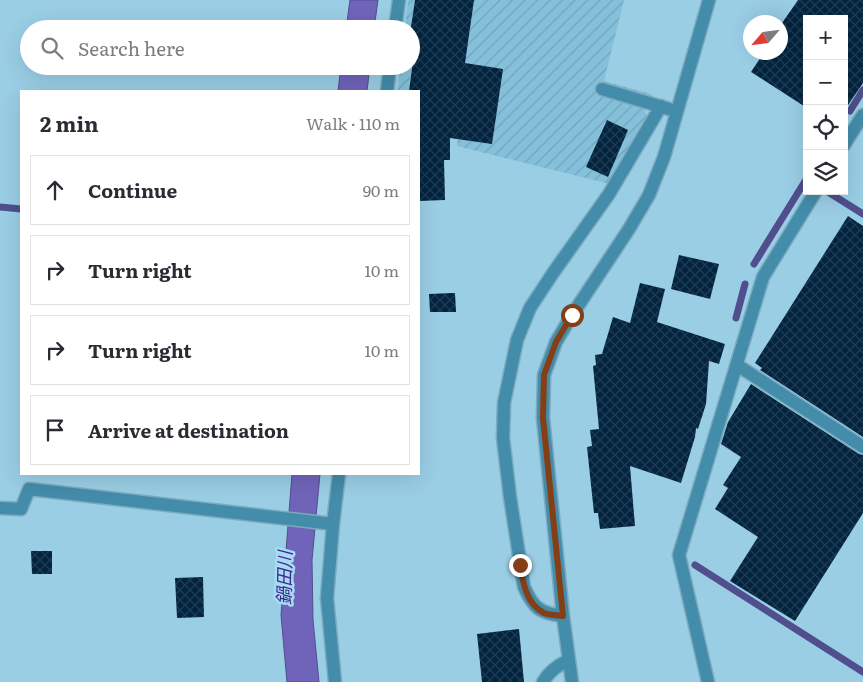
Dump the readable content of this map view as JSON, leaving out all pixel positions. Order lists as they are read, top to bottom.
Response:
{
  "water": ["鍋田川"],
  "north": "bottom left",
  "page": {
    "map_buttons": ["+", "−"],
    "search": "Search here",
    "heading": ["2 min", "Walk · 110 m"],
    "list": [
      ["Continue", "90 m"],
      ["Turn right", "10 m"],
      ["Turn right", "10 m"],
      "Arrive at destination"
    ]
  }
}
